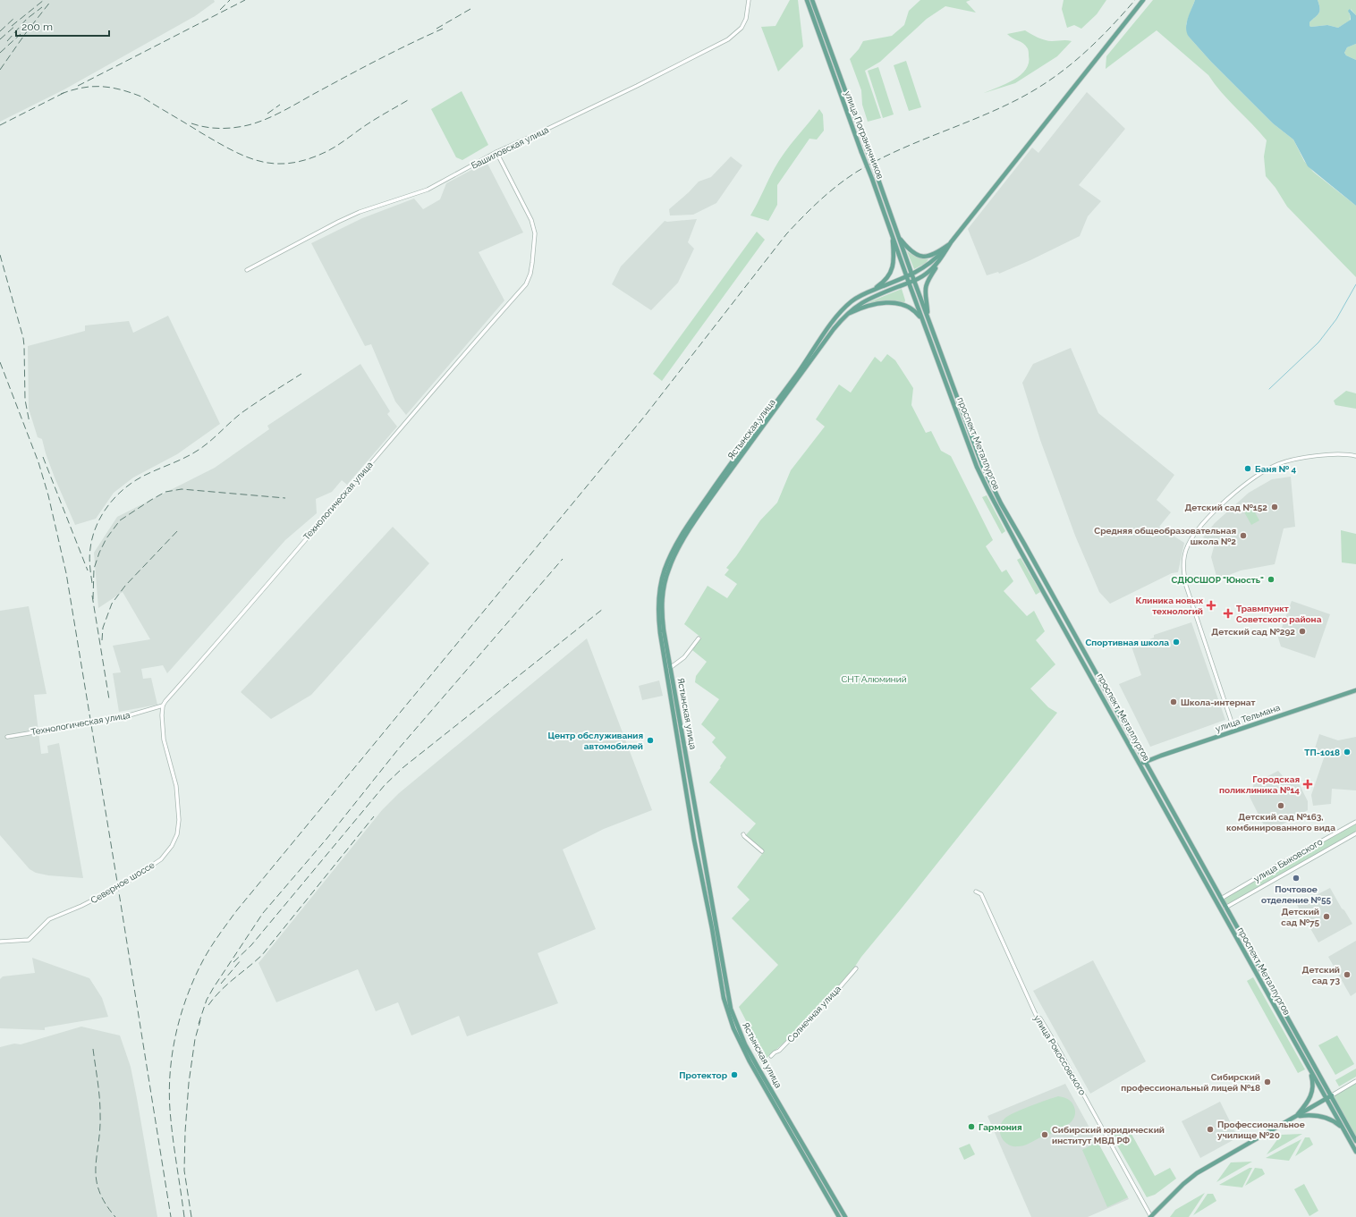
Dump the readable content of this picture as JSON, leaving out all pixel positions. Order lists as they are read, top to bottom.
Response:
{
  "streets": {
    "main road": [
      "улица Пограничников",
      "Ястынская улица",
      "проспект Металлургов",
      "улица Тельмана"
    ],
    "street": [
      "Башиловская улица",
      "Технологическая улица",
      "улица Быковского",
      "Северное шоссе",
      "Солнечная улица",
      "улица Рокоссовского"
    ]
  },
  "crossings": [
    ["улица Пограничников", "Ястынская улица"],
    ["улица Пограничников", "проспект Металлургов"],
    ["Башиловская улица", "Технологическая улица"],
    ["Ястынская улица", "проспект Металлургов"],
    ["проспект Металлургов", "улица Тельмана"],
    ["проспект Металлургов", "улица Быковского"],
    ["Технологическая улица", "Северное шоссе"]
  ],
  "parks": ["СНТ Алюминий"],
  "places": {
    "other": [
      "Баня № 4",
      "Детский сад №152",
      "Средняя общеобразовательная школа №2",
      "СДЮСШОР \"Юность\"",
      "Детский сад №292",
      "Спортивная школа",
      "Школа-интернат",
      "Центр обслуживания автомобилей",
      "ТП-1018",
      "Детский сад №163, комбинированного вида",
      "Почтовое отделение №55",
      "Детский сад №75",
      "Детский сад 73",
      "Протектор",
      "Сибирский профессиональный лицей №18",
      "Гармония",
      "Профессиональное училище №20",
      "Сибирский юридический институт МВД РФ"
    ],
    "health": ["Клиника новых технологий", "Травмпункт Советского района", "Городская поликлиника №14"]
  },
  "scale_bar": "200 m"
}
